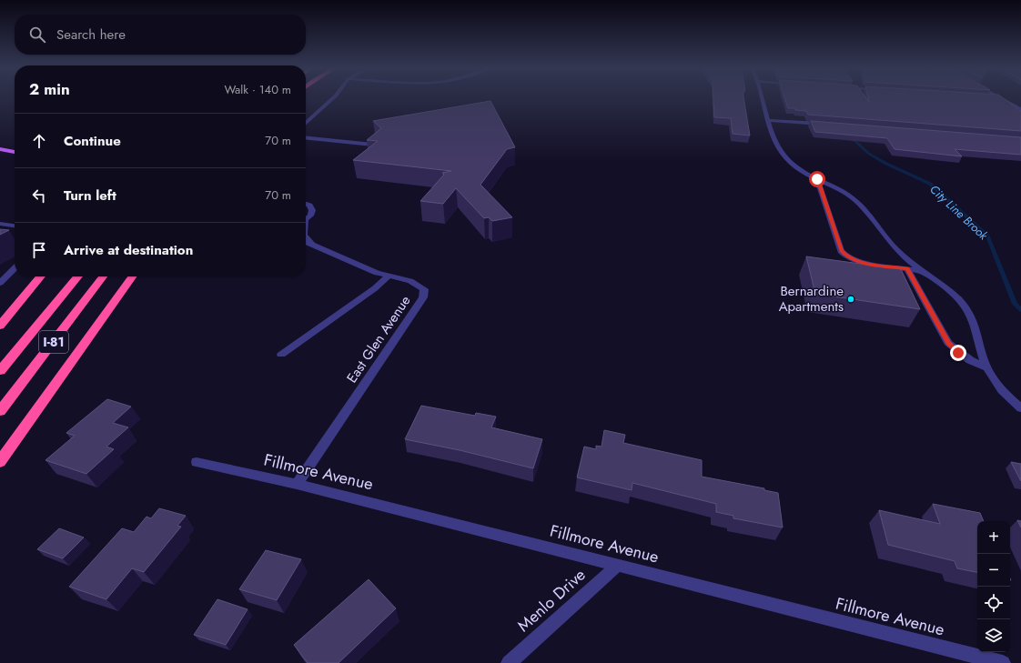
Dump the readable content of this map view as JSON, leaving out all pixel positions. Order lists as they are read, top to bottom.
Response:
{
  "streets": {
    "highway": ["I-81"],
    "street": ["East Glen Avenue", "Fillmore Avenue", "Menlo Drive"]
  },
  "crossings": [
    ["East Glen Avenue", "Fillmore Avenue"],
    ["Fillmore Avenue", "Menlo Drive"]
  ],
  "water": ["City Line Brook"],
  "places": ["Bernardine Apartments"],
  "page": {
    "search": "Search here",
    "heading": ["2 min", "Walk · 140 m"],
    "list": [
      ["Continue", "70 m"],
      ["Turn left", "70 m"],
      "Arrive at destination"
    ],
    "map_buttons": ["+", "−"]
  }
}
